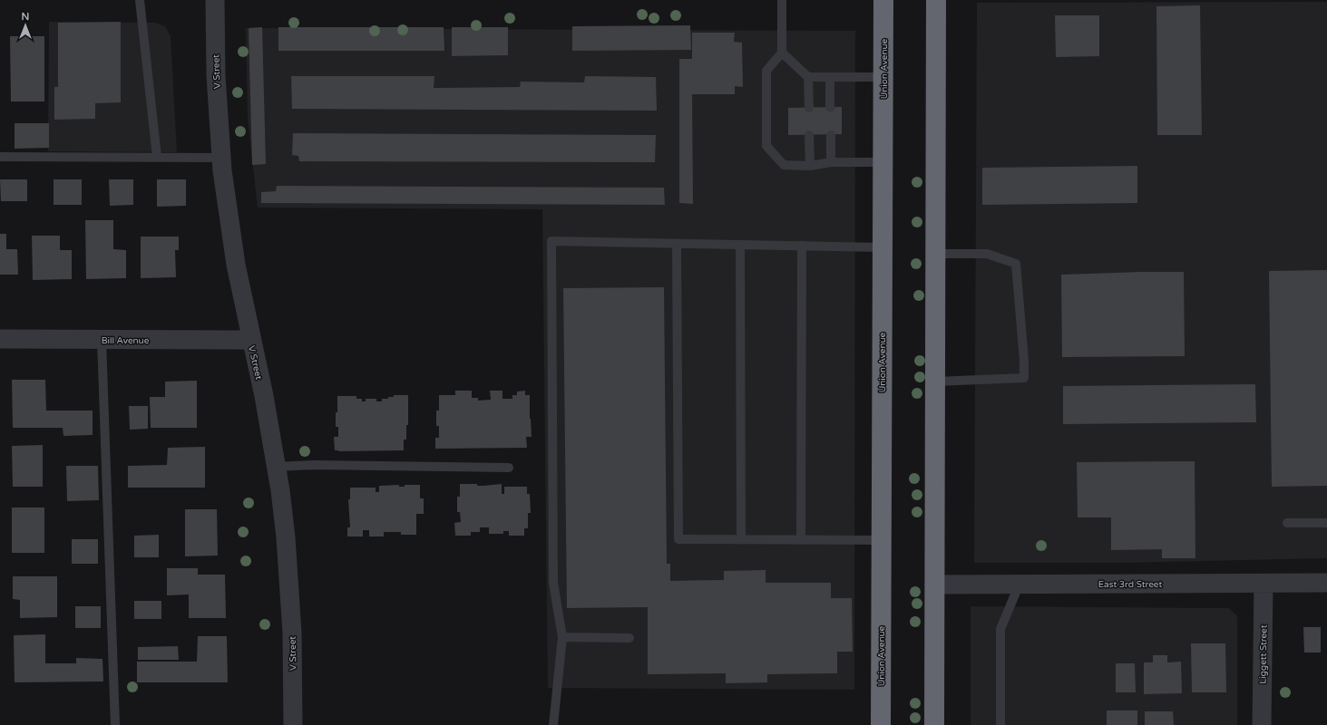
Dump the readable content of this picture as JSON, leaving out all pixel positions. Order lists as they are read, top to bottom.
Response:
{
  "streets": {
    "highway": ["Union Avenue"],
    "street": [
      "V Street",
      "Bill Avenue",
      "East 3rd Street",
      "Liggett Street"
    ]
  },
  "crossings": [
    ["V Street", "Bill Avenue"],
    ["East 3rd Street", "Liggett Street"]
  ],
  "north": "top"
}
